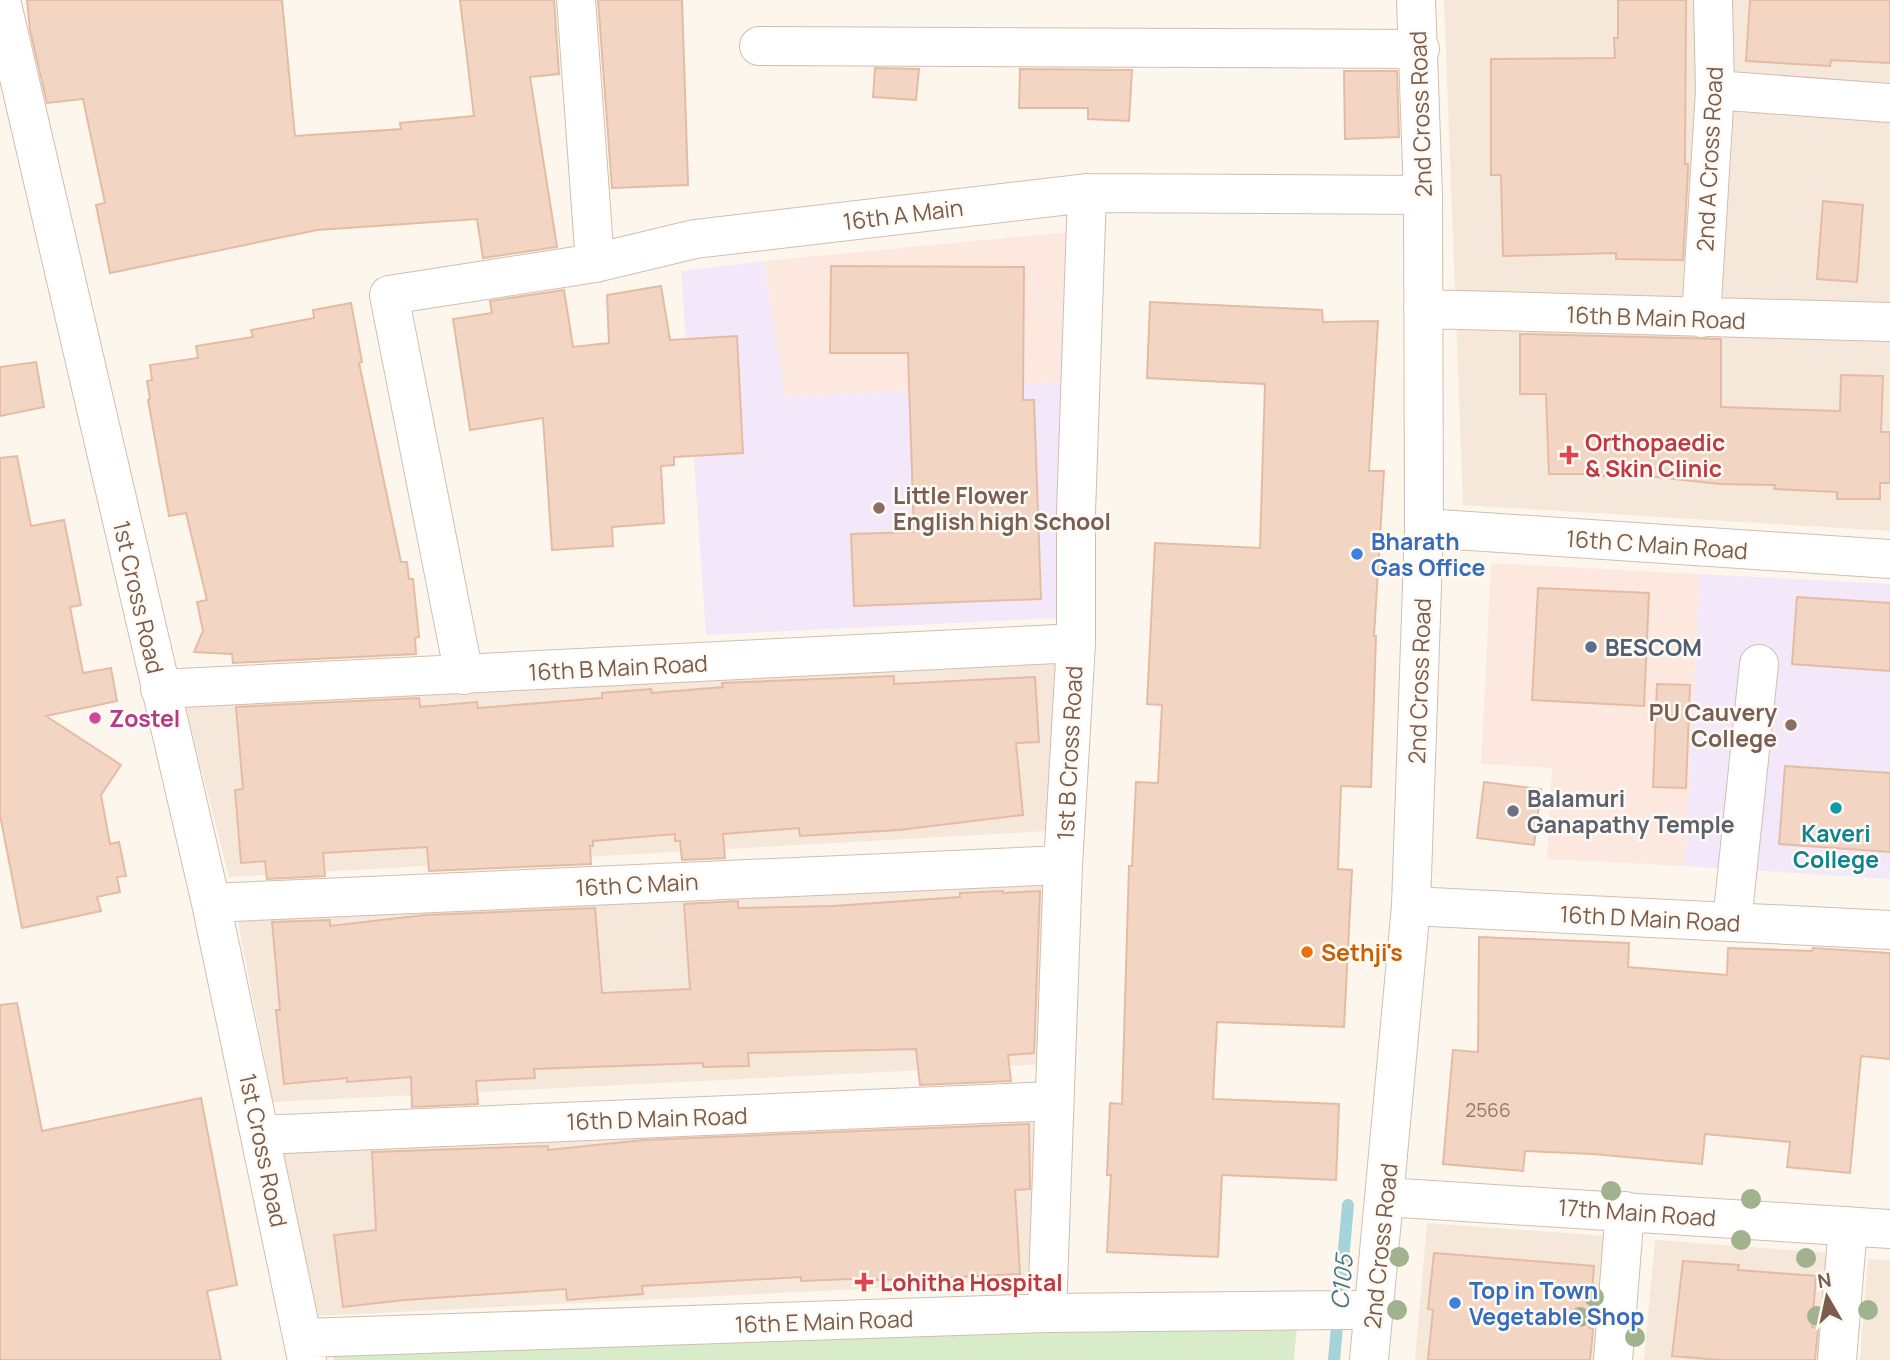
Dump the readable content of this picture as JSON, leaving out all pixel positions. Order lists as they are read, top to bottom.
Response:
{
  "streets": {
    "street": [
      "2nd Cross Road",
      "2nd A Cross Road",
      "16th A Main",
      "16th B Main Road",
      "16th C Main Road",
      "1st Cross Road",
      "1st B Cross Road",
      "16th C Main",
      "16th D Main Road",
      "17th Main Road",
      "16th E Main Road"
    ]
  },
  "crossings": [
    ["2nd Cross Road", "16th A Main"],
    ["2nd Cross Road", "16th B Main Road"],
    ["2nd Cross Road", "16th C Main Road"],
    ["2nd Cross Road", "16th D Main Road"],
    ["2nd Cross Road", "17th Main Road"],
    ["2nd Cross Road", "16th E Main Road"],
    ["2nd A Cross Road", "16th B Main Road"],
    ["16th A Main", "16th B Main Road"],
    ["16th A Main", "1st B Cross Road"],
    ["16th B Main Road", "1st Cross Road"],
    ["16th B Main Road", "1st B Cross Road"],
    ["1st Cross Road", "16th C Main"],
    ["1st Cross Road", "16th D Main Road"],
    ["1st Cross Road", "16th E Main Road"],
    ["1st B Cross Road", "16th C Main"],
    ["1st B Cross Road", "16th D Main Road"],
    ["1st B Cross Road", "16th E Main Road"]
  ],
  "water": ["C105"],
  "places": {
    "health": ["Orthopaedic & Skin Clinic", "Lohitha Hospital"],
    "other": [
      "Little Flower English high School",
      "Bharath Gas Office",
      "BESCOM",
      "Zostel",
      "PU Cauvery College",
      "Kaveri College",
      "Balamuri Ganapathy Temple",
      "Sethji's",
      "Top in Town Vegetable Shop"
    ]
  },
  "house_numbers": ["2566"],
  "north": "top"
}
